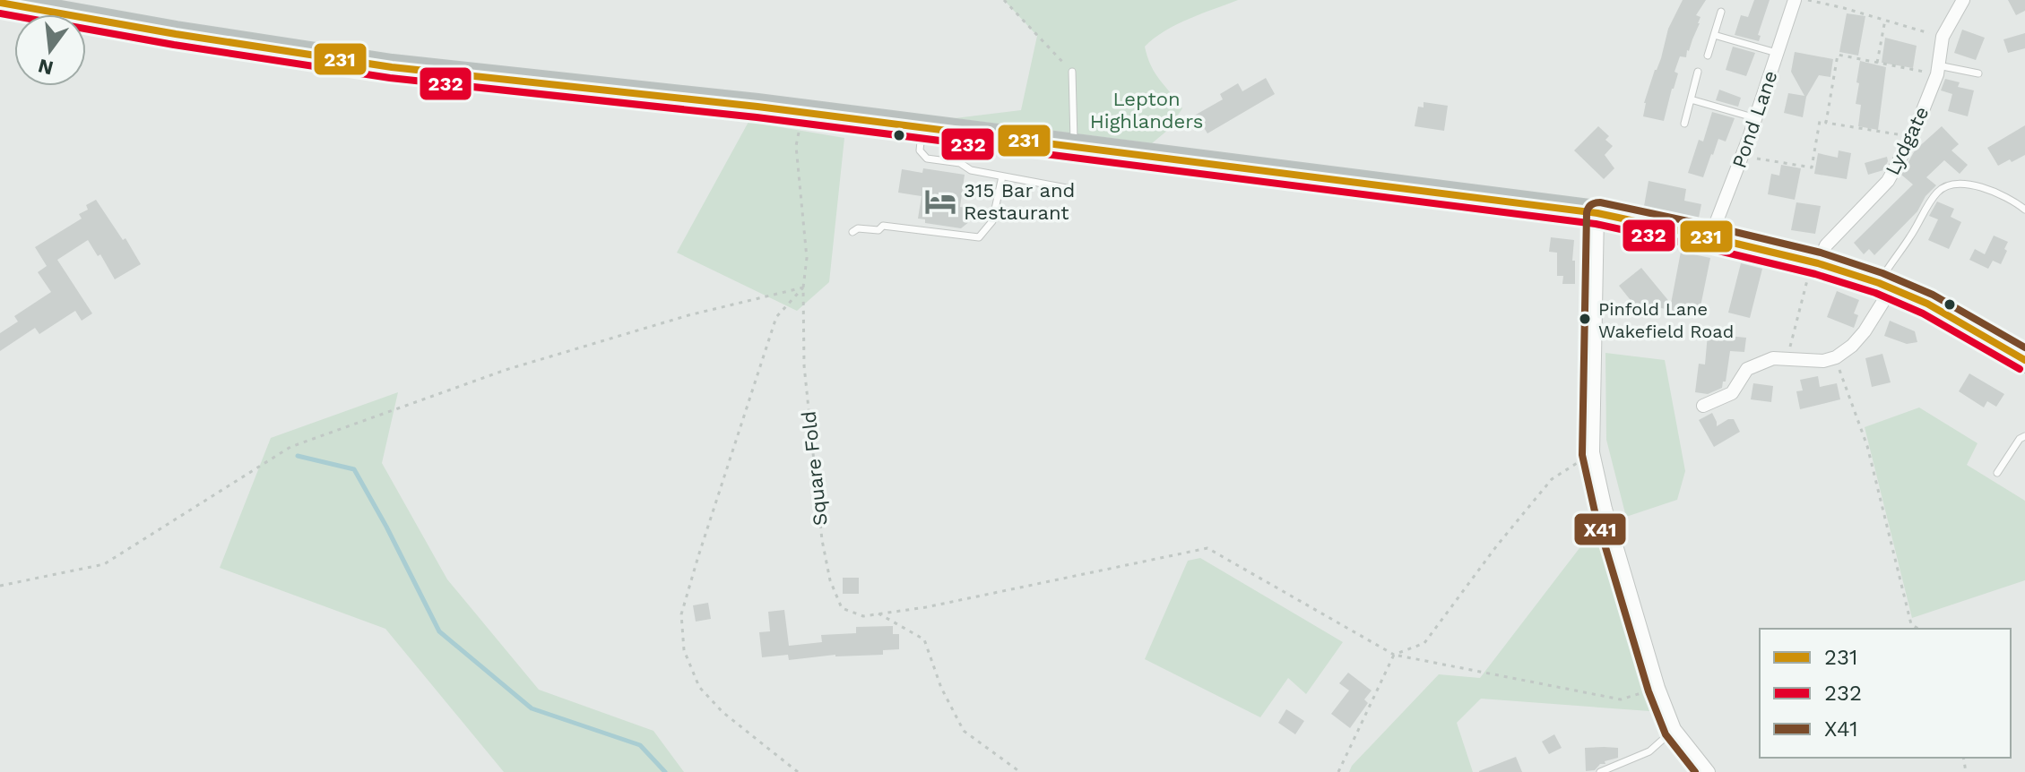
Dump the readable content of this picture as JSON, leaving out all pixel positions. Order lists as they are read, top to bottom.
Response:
{
  "streets": {
    "street": ["Pond Lane", "Lydgate"],
    "path": ["Square Fold"]
  },
  "parks": ["Lepton Highlanders"],
  "places": {
    "hotel": ["315 Bar and Restaurant"],
    "other": ["Pinfold Lane Wakefield Road"]
  },
  "lines": ["transit line 231", "transit line 232", "transit line X41"],
  "legend": ["231", "232", "X41"],
  "north": "bottom"
}
